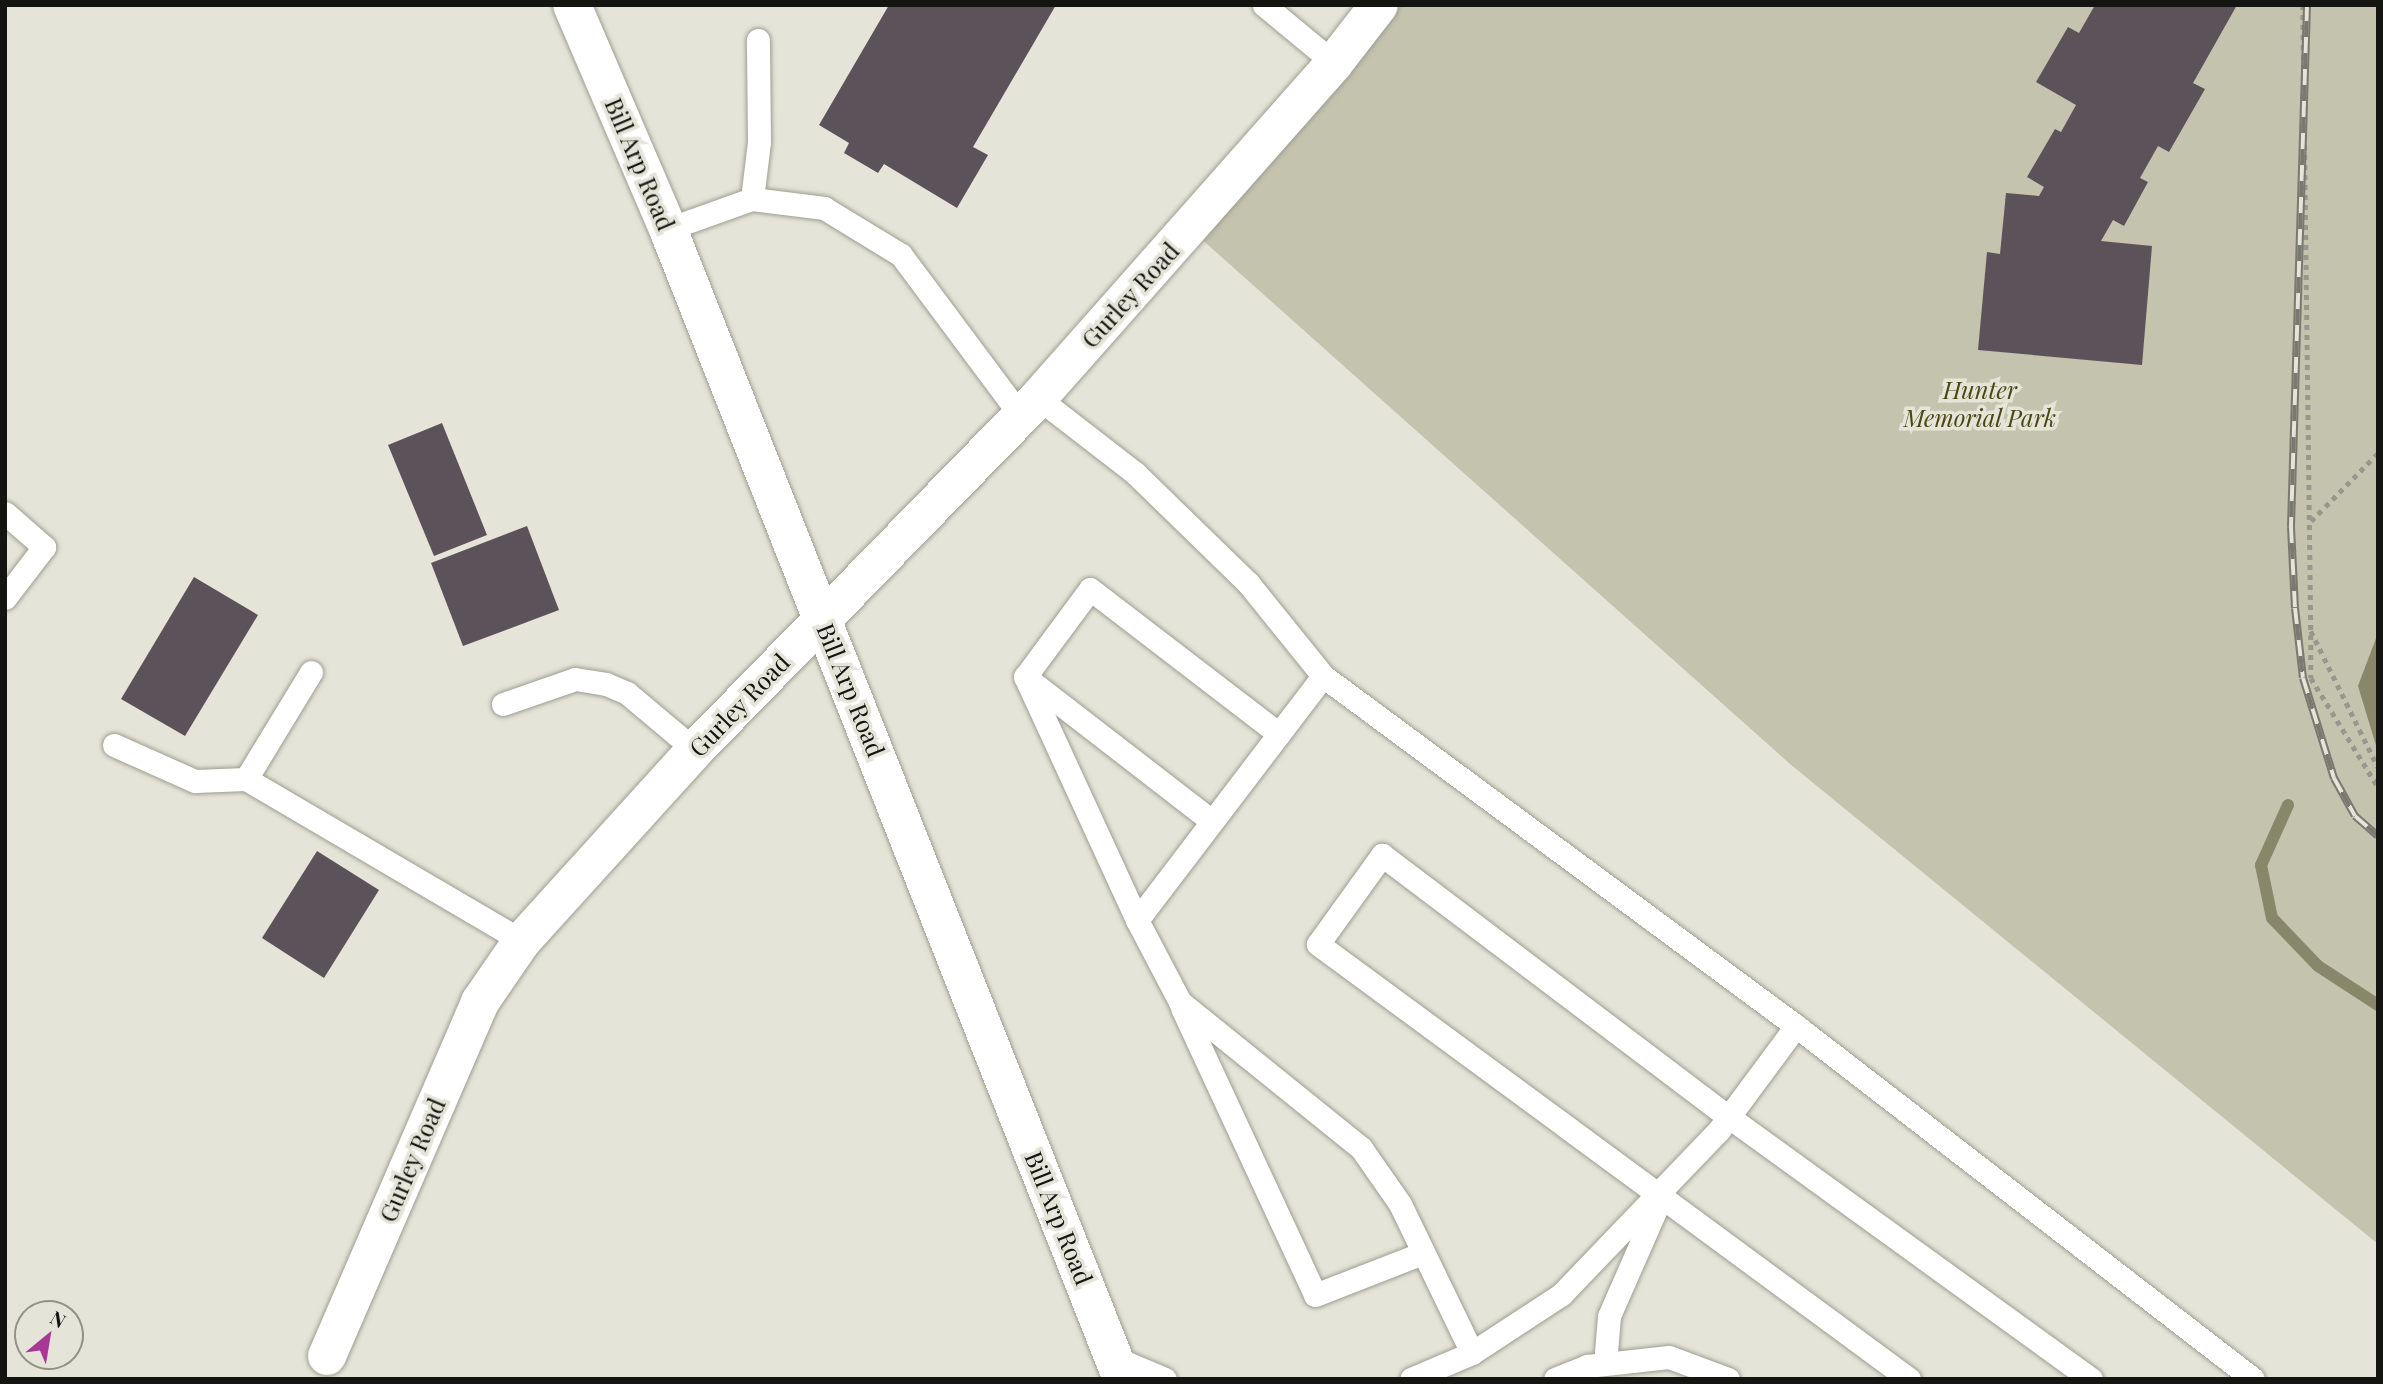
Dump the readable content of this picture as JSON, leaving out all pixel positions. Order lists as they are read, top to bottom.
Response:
{
  "streets": {
    "street": ["Bill Arp Road", "Gurley Road"]
  },
  "crossings": [
    ["Bill Arp Road", "Gurley Road"]
  ],
  "parks": ["Hunter Memorial Park"],
  "north": "top right"
}
